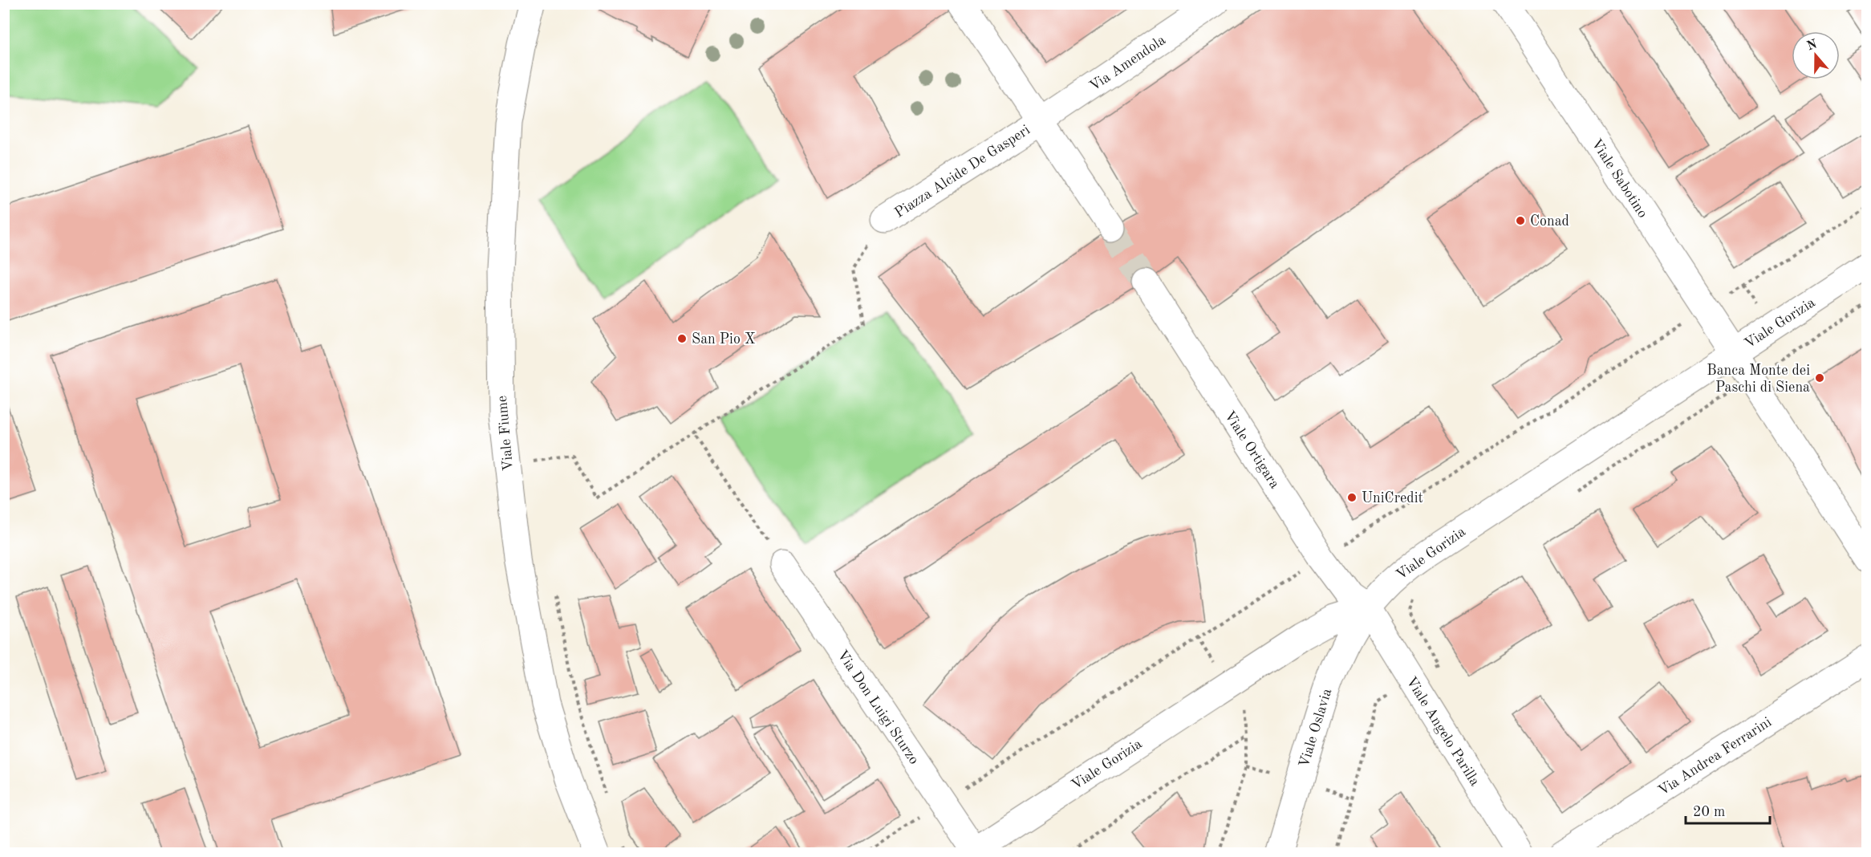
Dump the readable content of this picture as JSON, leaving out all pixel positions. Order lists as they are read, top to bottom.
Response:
{
  "streets": {
    "street": [
      "Via Amendola",
      "Piazza Alcide De Gasperi",
      "Viale Sabotino",
      "Viale Gorizia",
      "Viale Fiume",
      "Viale Ortigara",
      "Via Don Luigi Sturzo",
      "Viale Oslavia",
      "Viale Angelo Parilla",
      "Via Andrea Ferrarini"
    ]
  },
  "crossings": [
    ["Via Amendola", "Piazza Alcide De Gasperi"],
    ["Viale Sabotino", "Viale Gorizia"],
    ["Viale Gorizia", "Viale Ortigara"],
    ["Viale Gorizia", "Via Don Luigi Sturzo"],
    ["Viale Gorizia", "Viale Oslavia"],
    ["Viale Gorizia", "Viale Angelo Parilla"],
    ["Viale Ortigara", "Viale Oslavia"],
    ["Viale Ortigara", "Viale Angelo Parilla"],
    ["Viale Oslavia", "Viale Angelo Parilla"]
  ],
  "places": [
    "Conad",
    "San Pio X",
    "Banca Monte dei Paschi di Siena",
    "UniCredit"
  ],
  "scale_bar": "20 m",
  "north": "top"
}
